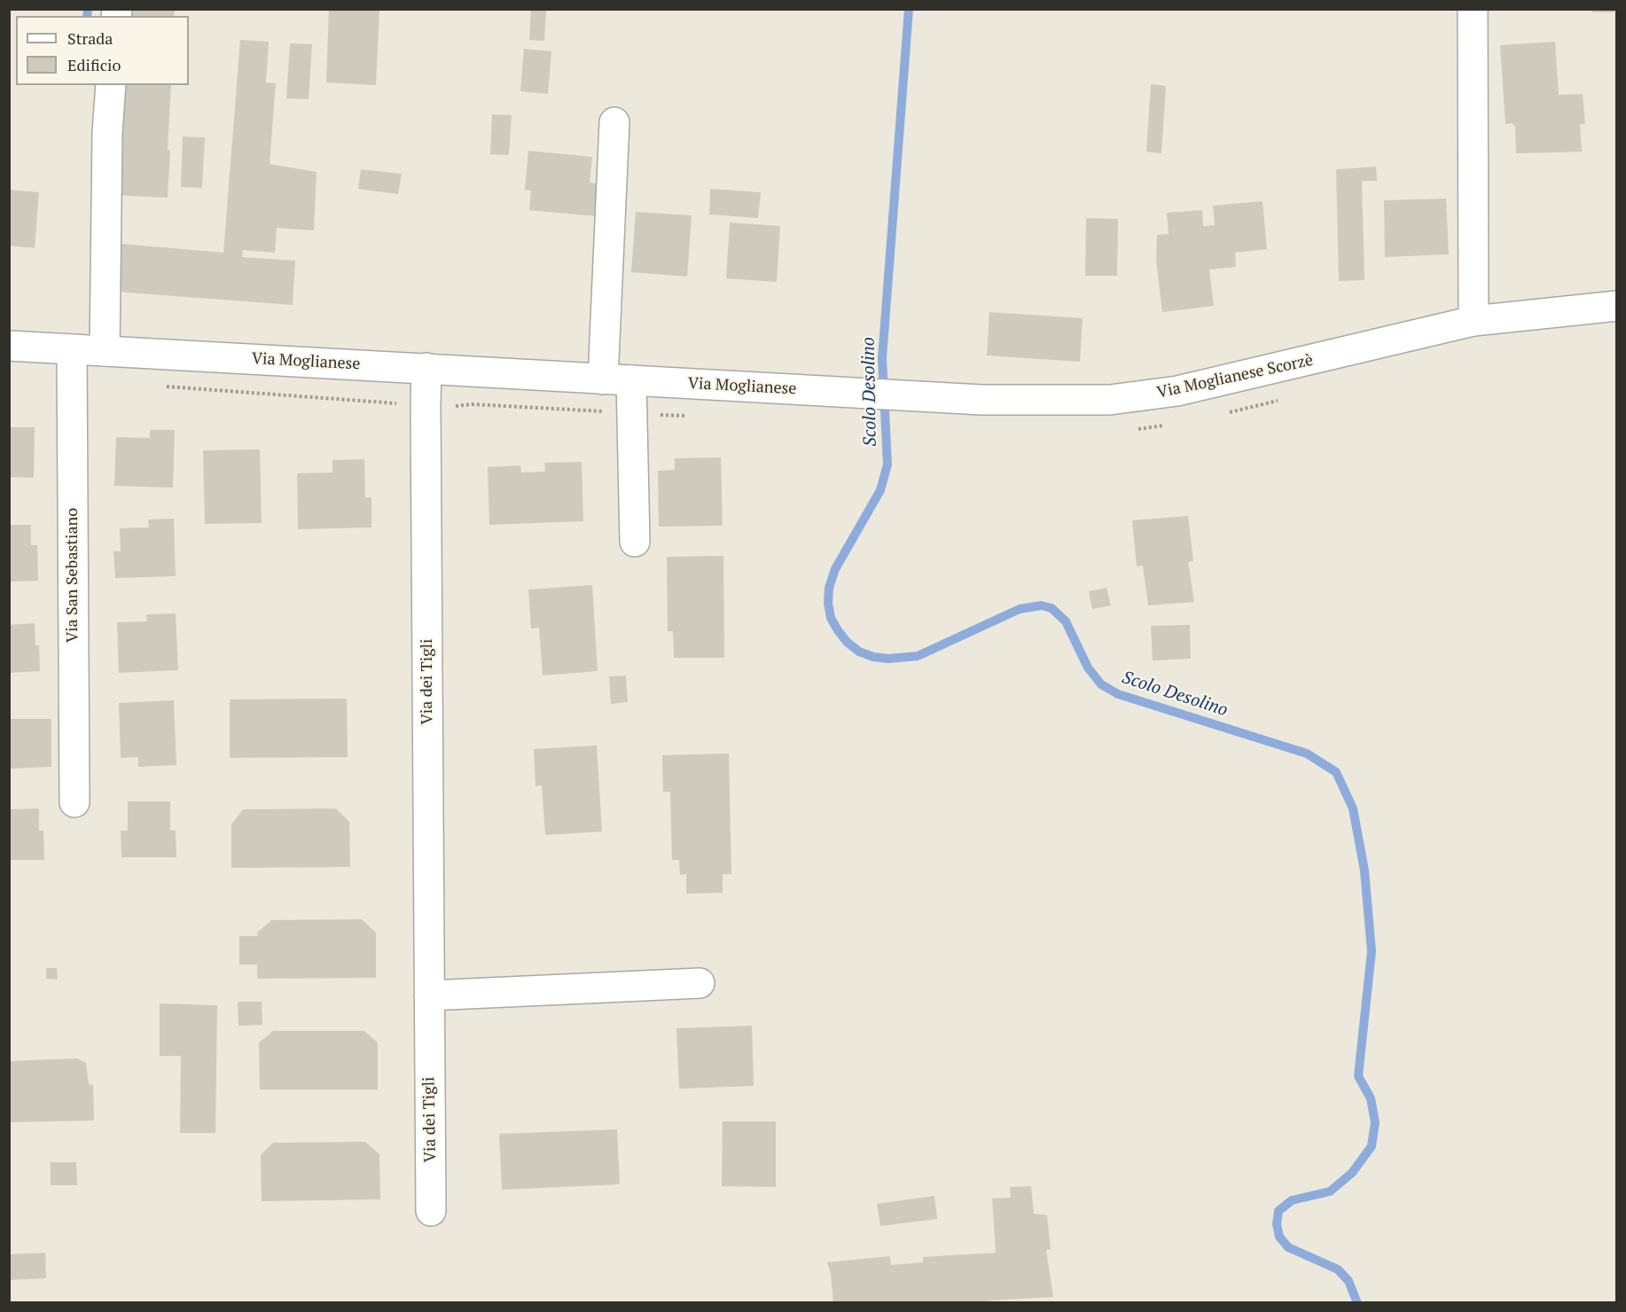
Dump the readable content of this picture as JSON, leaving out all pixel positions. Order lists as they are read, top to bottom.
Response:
{
  "streets": {
    "street": [
      "Via Moglianese",
      "Via Moglianese Scorzè",
      "Via San Sebastiano",
      "Via dei Tigli"
    ]
  },
  "crossings": [
    ["Via Moglianese", "Via Moglianese Scorzè"],
    ["Via Moglianese", "Via San Sebastiano"],
    ["Via Moglianese", "Via dei Tigli"]
  ],
  "water": ["Scolo Desolino"],
  "legend": ["Strada", "Edificio"]
}
